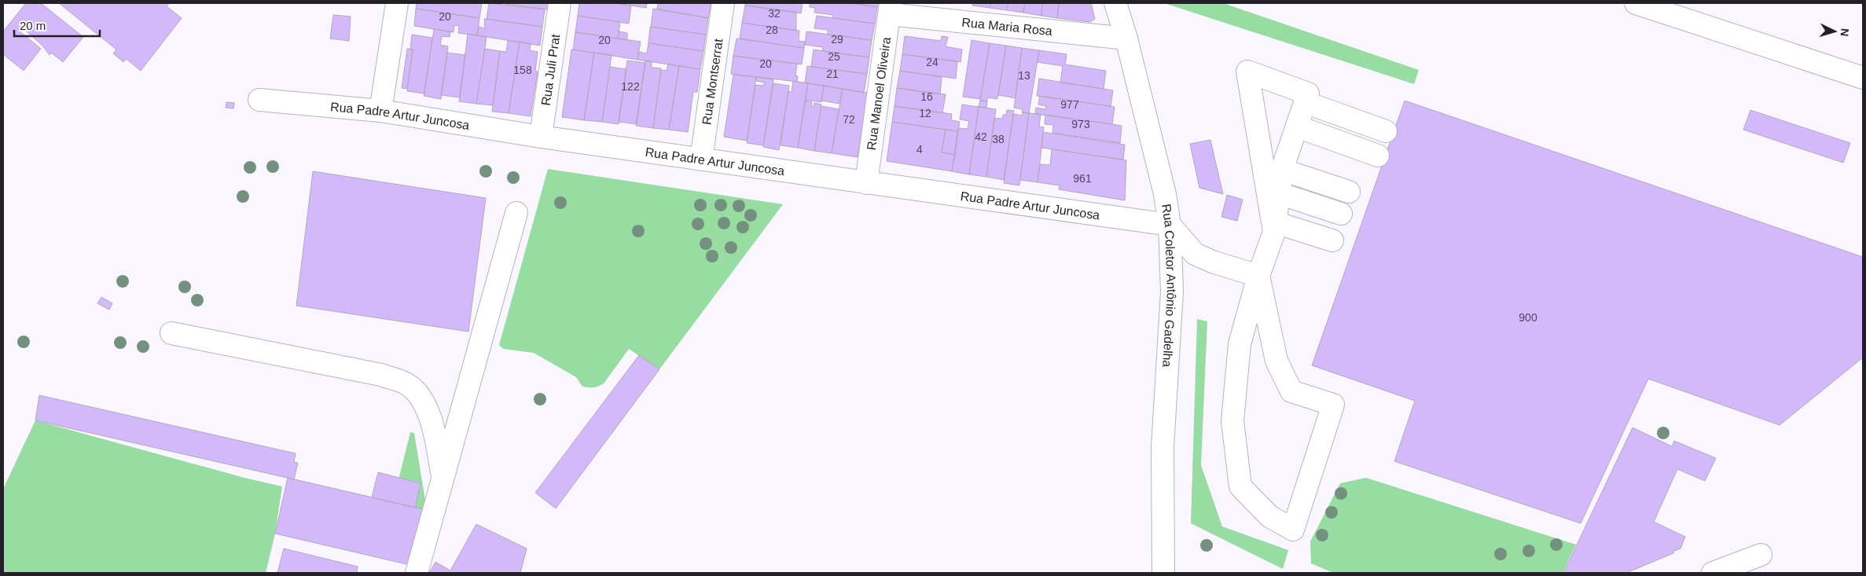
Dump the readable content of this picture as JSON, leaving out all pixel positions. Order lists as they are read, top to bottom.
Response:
{
  "streets": {
    "street": [
      "Rua Maria Rosa",
      "Rua Juli Prat",
      "Rua Montserrat",
      "Rua Manoel Oliveira",
      "Rua Padre Artur Juncosa",
      "Rua Coletor Antônio Gadelha"
    ]
  },
  "crossings": [
    ["Rua Maria Rosa", "Rua Manoel Oliveira"],
    ["Rua Maria Rosa", "Rua Coletor Antônio Gadelha"],
    ["Rua Juli Prat", "Rua Padre Artur Juncosa"],
    ["Rua Montserrat", "Rua Padre Artur Juncosa"],
    ["Rua Manoel Oliveira", "Rua Padre Artur Juncosa"],
    ["Rua Padre Artur Juncosa", "Rua Coletor Antônio Gadelha"]
  ],
  "house_numbers": [
    "32",
    "20",
    "28",
    "29",
    "20",
    "25",
    "24",
    "20",
    "158",
    "21",
    "13",
    "122",
    "16",
    "977",
    "12",
    "72",
    "973",
    "42",
    "38",
    "4",
    "961",
    "900"
  ],
  "scale_bar": "20 m",
  "north": "right"
}
